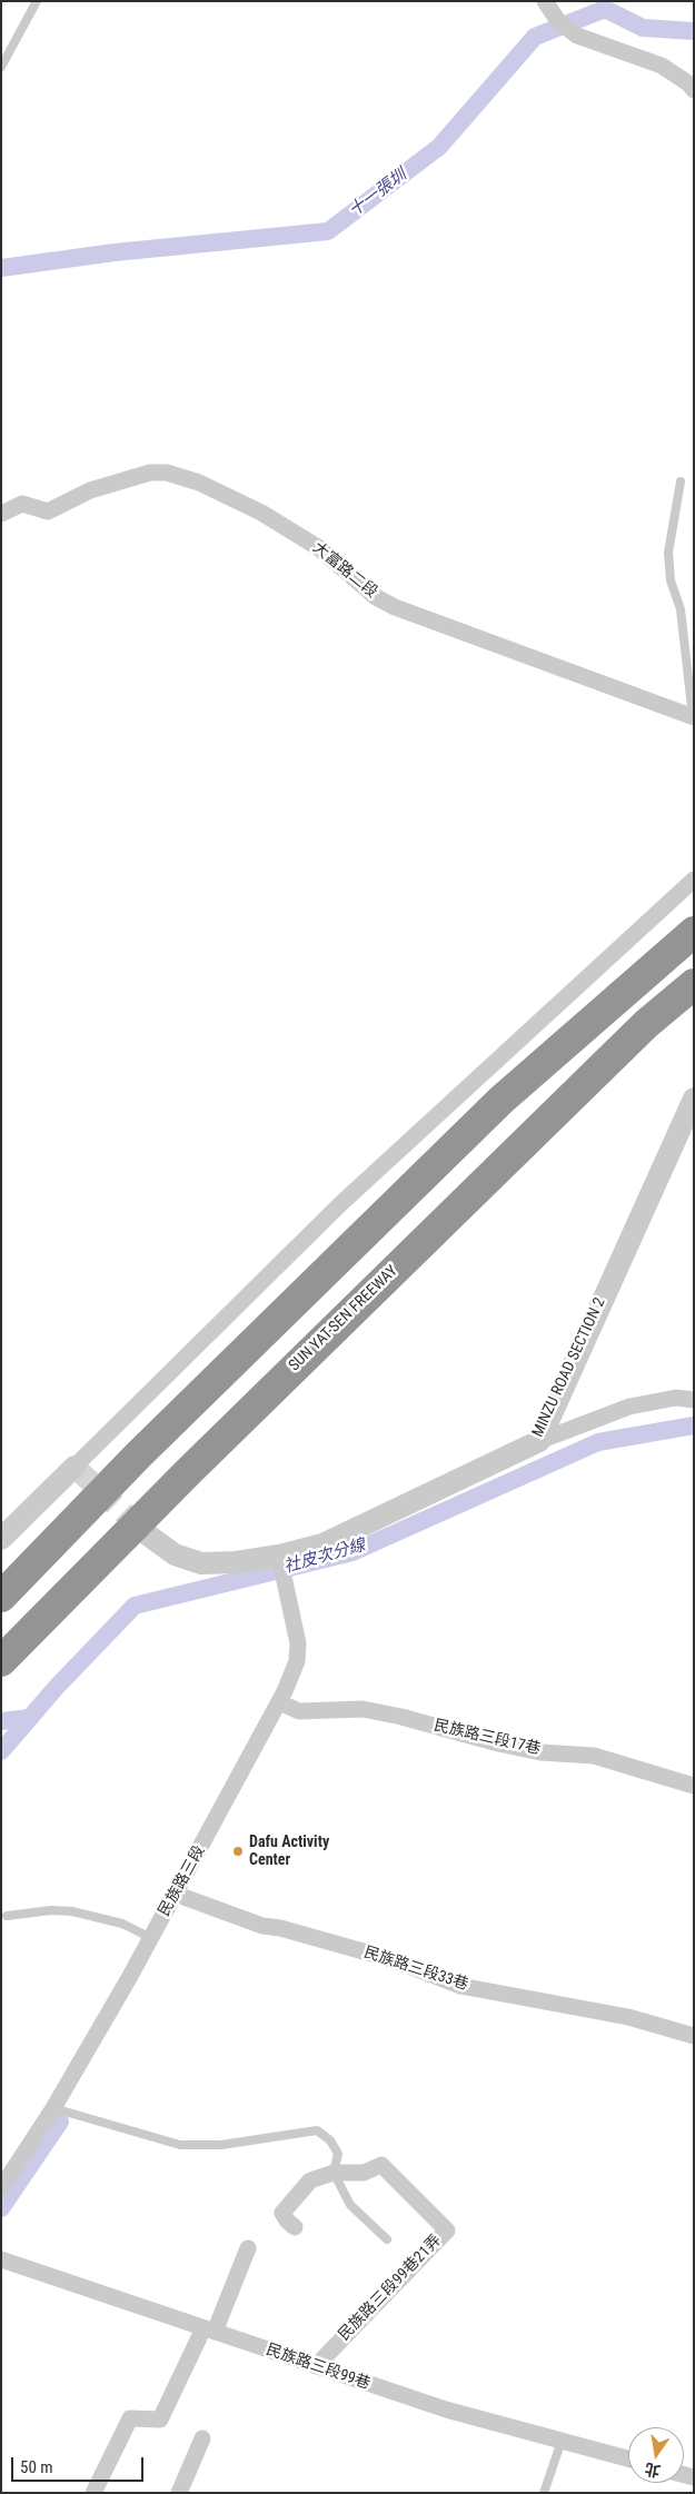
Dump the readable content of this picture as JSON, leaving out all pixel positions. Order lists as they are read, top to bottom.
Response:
{
  "streets": {
    "highway": ["SUN YAT-SEN FREEWAY"],
    "street": [
      "大富路二段",
      "MINZU ROAD SECTION 2",
      "民族路三段17巷",
      "民族路三段",
      "民族路三段33巷",
      "民族路三段99巷21弄",
      "民族路三段99巷"
    ]
  },
  "crossings": [
    ["MINZU ROAD SECTION 2", "民族路三段"],
    ["民族路三段17巷", "民族路三段"],
    ["民族路三段", "民族路三段33巷"],
    ["民族路三段99巷21弄", "民族路三段99巷"]
  ],
  "water": ["十一張圳", "社皮次分線"],
  "places": ["Dafu Activity Center"],
  "scale_bar": "50 m",
  "north": "bottom"
}
